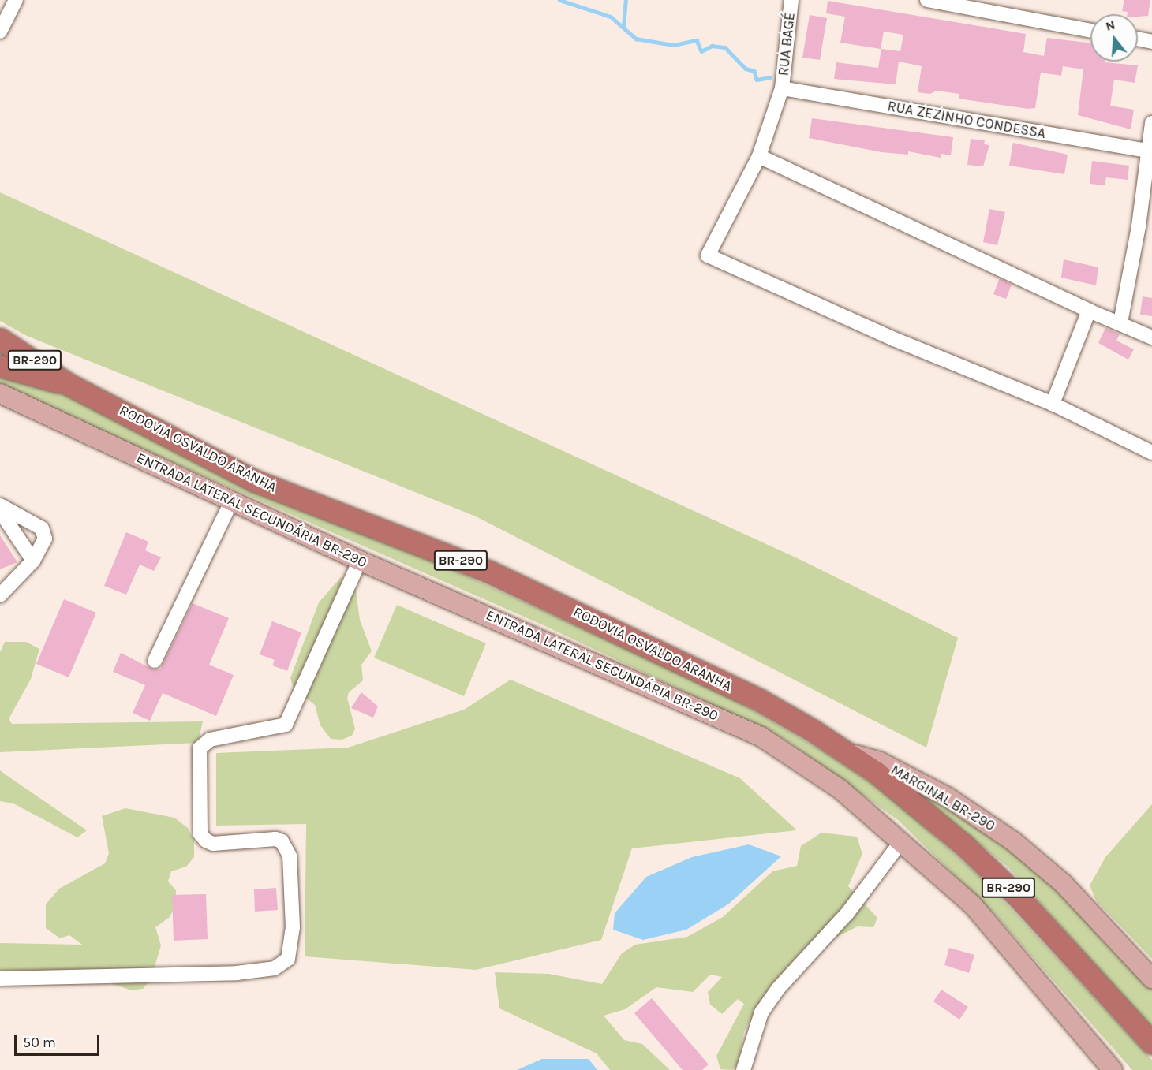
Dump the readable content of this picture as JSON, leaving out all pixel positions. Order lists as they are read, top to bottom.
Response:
{
  "streets": {
    "highway": ["BR-290", "RODOVIA OSVALDO ARANHA"],
    "main road": ["ENTRADA LATERAL SECUNDÁRIA BR-290", "MARGINAL BR-290"],
    "street": ["RUA BAGÉ", "RUA ZEZINHO CONDESSA"]
  },
  "crossings": [
    ["RUA BAGÉ", "RUA ZEZINHO CONDESSA"],
    ["RODOVIA OSVALDO ARANHA", "MARGINAL BR-290"]
  ],
  "scale_bar": "50 m",
  "north": "top"
}
